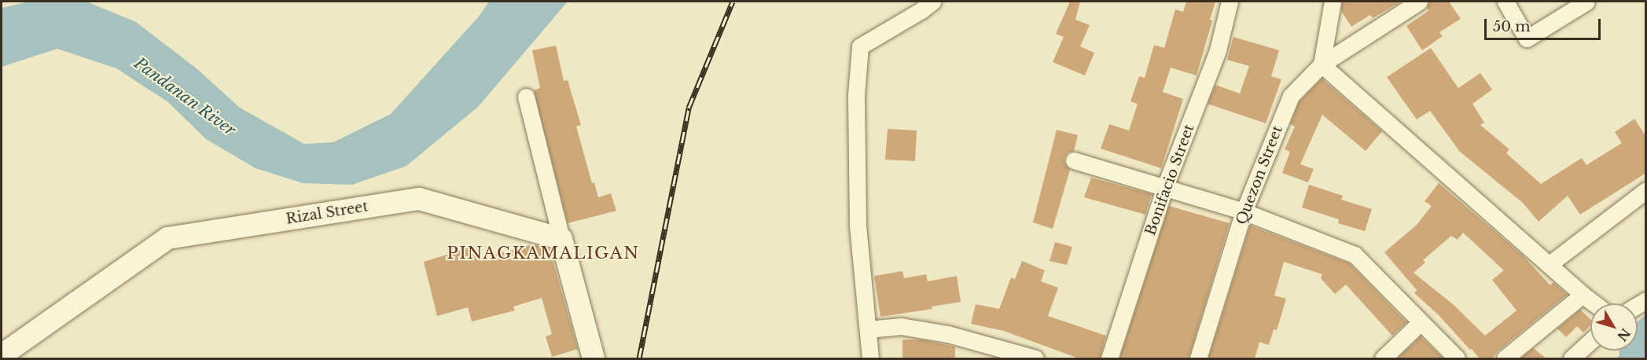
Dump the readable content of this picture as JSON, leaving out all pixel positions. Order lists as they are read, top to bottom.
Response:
{
  "streets": {
    "street": ["Quezon Street", "Bonifacio Street", "Rizal Street"]
  },
  "districts": ["PINAGKAMALIGAN"],
  "water": ["Pandanan River"],
  "scale_bar": "50 m",
  "north": "bottom right"
}
